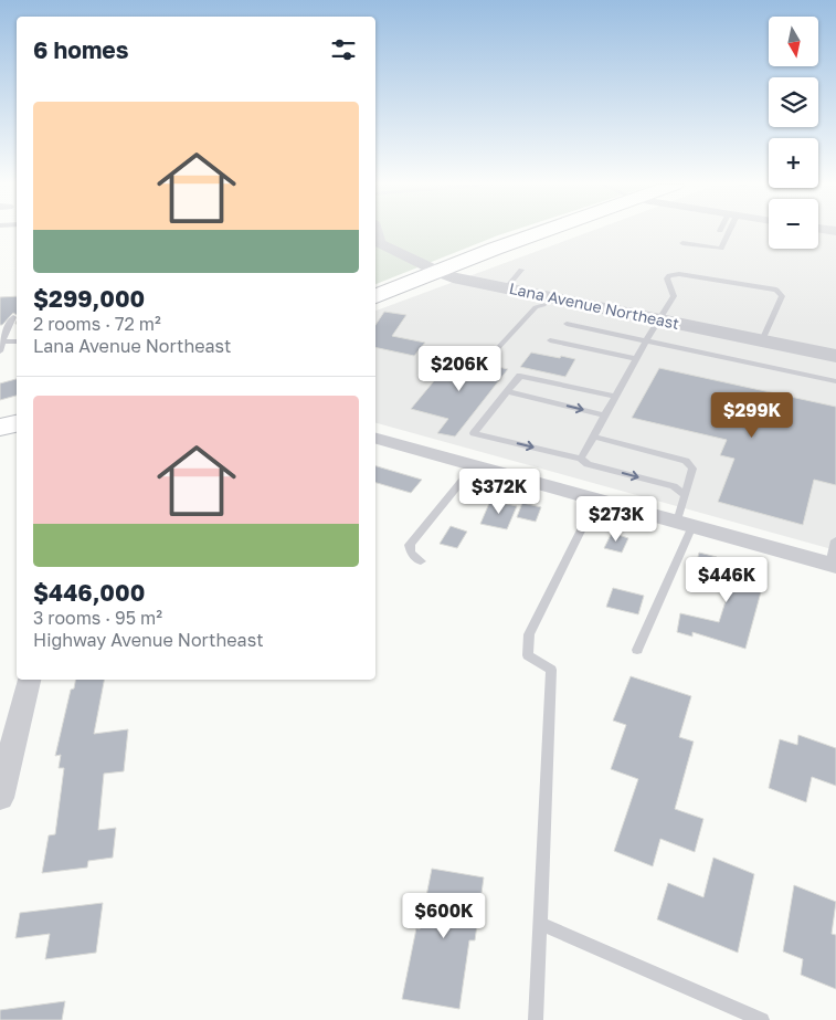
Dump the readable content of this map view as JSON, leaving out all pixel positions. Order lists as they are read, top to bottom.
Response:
{
  "streets": {
    "street": ["Lana Avenue Northeast"]
  },
  "north": "bottom",
  "page": {
    "map_buttons": ["+", "−"],
    "heading": "6 homes",
    "list": [
      {
        "name": "$299,000",
        "note": "2 rooms · 72 m² · Lana Avenue Northeast"
      },
      {
        "name": "$446,000",
        "note": "3 rooms · 95 m² · Highway Avenue Northeast"
      }
    ],
    "price": [
      "$206K",
      "$299K",
      "$372K",
      "$273K",
      "$446K",
      "$600K"
    ]
  }
}
